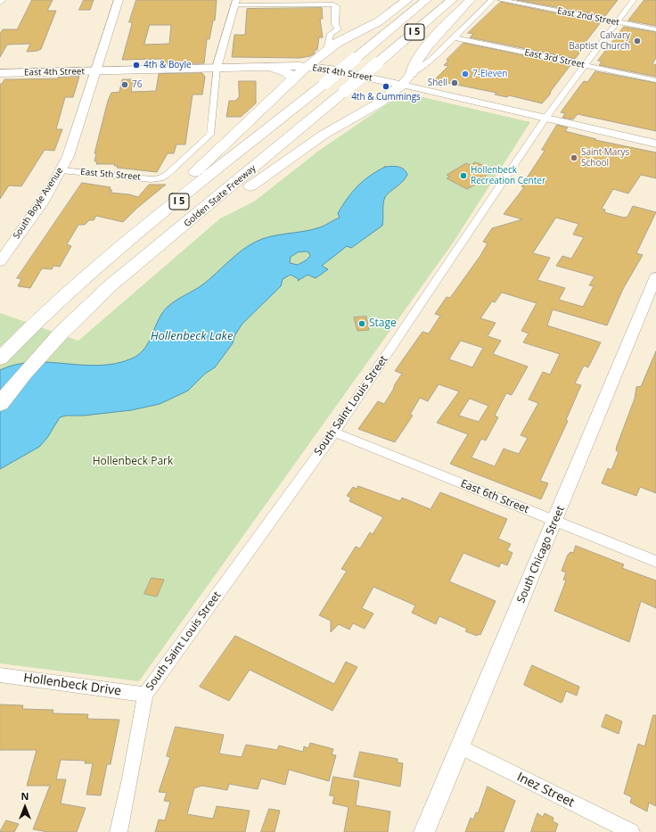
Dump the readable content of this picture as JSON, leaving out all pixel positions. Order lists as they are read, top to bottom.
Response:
{
  "streets": {
    "highway": ["I 5", "Golden State Freeway"],
    "main road": ["East 4th Street", "South Boyle Avenue"],
    "street": [
      "East 2nd Street",
      "East 3rd Street",
      "East 5th Street",
      "South Saint Louis Street",
      "East 6th Street",
      "South Chicago Street",
      "Hollenbeck Drive",
      "Inez Street"
    ]
  },
  "crossings": [
    ["East 2nd Street", "South Saint Louis Street"],
    ["East 3rd Street", "South Saint Louis Street"],
    ["East 4th Street", "East 5th Street"],
    ["East 4th Street", "South Boyle Avenue"],
    ["East 4th Street", "South Saint Louis Street"],
    ["East 5th Street", "South Boyle Avenue"],
    ["South Saint Louis Street", "East 6th Street"],
    ["South Saint Louis Street", "Hollenbeck Drive"],
    ["East 6th Street", "South Chicago Street"],
    ["South Chicago Street", "Inez Street"]
  ],
  "water": ["Hollenbeck Lake"],
  "parks": ["Hollenbeck Park"],
  "places": [
    "Calvary Baptist Church",
    "4th & Boyle",
    "7-Eleven",
    "Shell",
    "76",
    "4th & Cummings",
    "Saint Marys School",
    "Hollenbeck Recreation Center",
    "Stage"
  ],
  "north": "top"
}
